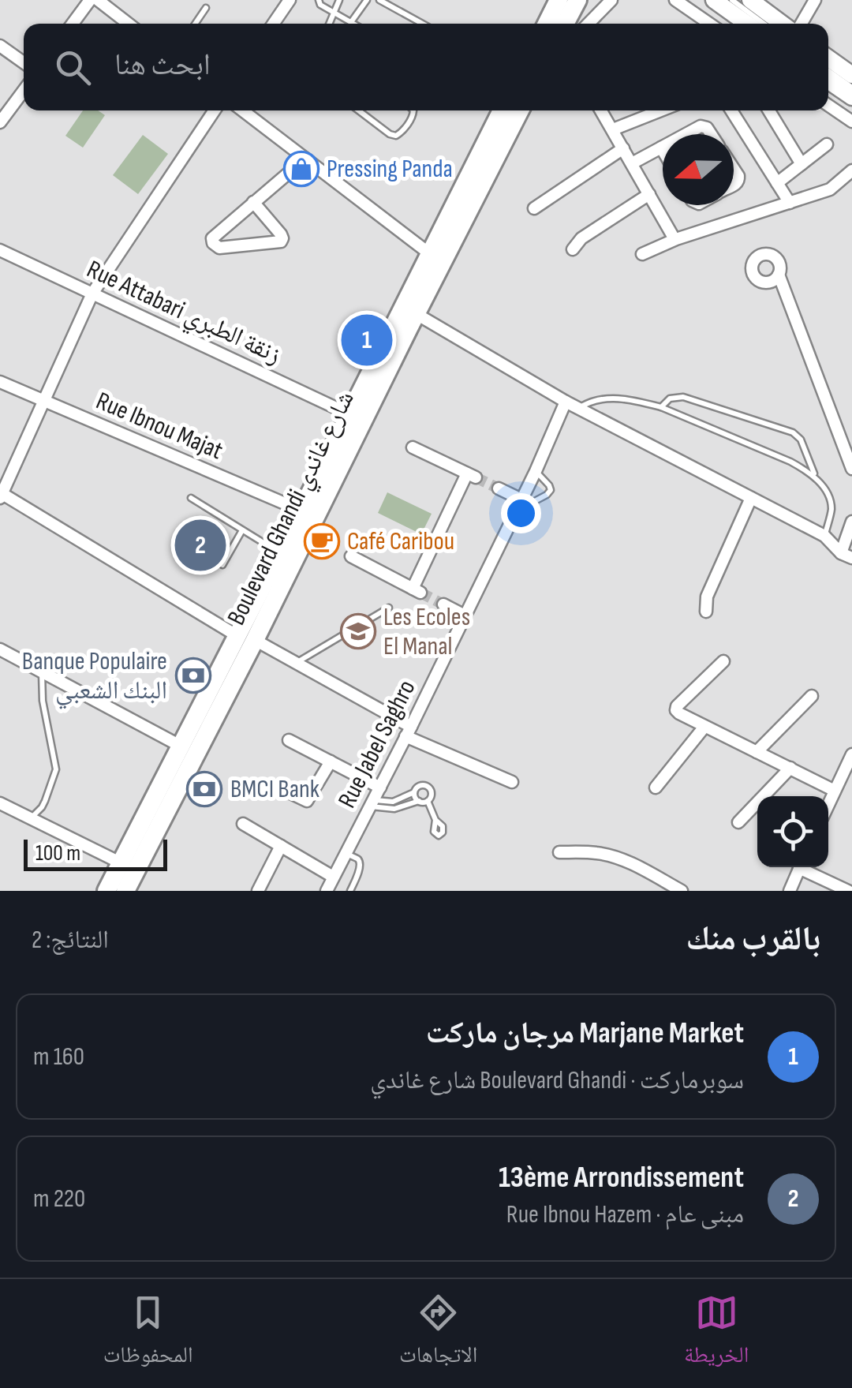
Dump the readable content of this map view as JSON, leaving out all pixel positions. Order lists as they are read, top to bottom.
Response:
{
  "streets": {
    "main road": ["Boulevard Ghandi شارع غاندي"],
    "street": ["Rue Attabari زنقة الطبري", "Rue Ibnou Majat", "Rue Jabel Saghro"]
  },
  "crossings": [
    ["Rue Attabari زنقة الطبري", "Boulevard Ghandi شارع غاندي"],
    ["Rue Ibnou Majat", "Boulevard Ghandi شارع غاندي"]
  ],
  "places": {
    "shop": ["Pressing Panda"],
    "cafe": ["Café Caribou"],
    "school or university": ["Les Ecoles El Manal"],
    "bank": ["Banque Populaire البنك الشعبي", "BMCI Bank"]
  },
  "scale_bar": "100 m",
  "north": "left",
  "page": {
    "search": "ابحث هنا",
    "pins": ["1", "2"],
    "scale": "100 m",
    "heading": ["بالقرب منك", "النتائج: 2"],
    "list": [
      {
        "mark": "1",
        "name": "Marjane Market مرجان ماركت",
        "note": "سوبرماركت · Boulevard Ghandi شارع غاندي",
        "value": "160 m"
      },
      {
        "mark": "2",
        "name": "13ème Arrondissement",
        "note": "مبنى عام · Rue Ibnou Hazem",
        "value": "220 m"
      }
    ],
    "nav": ["الخريطة", "الاتجاهات", "المحفوظات"]
  }
}
